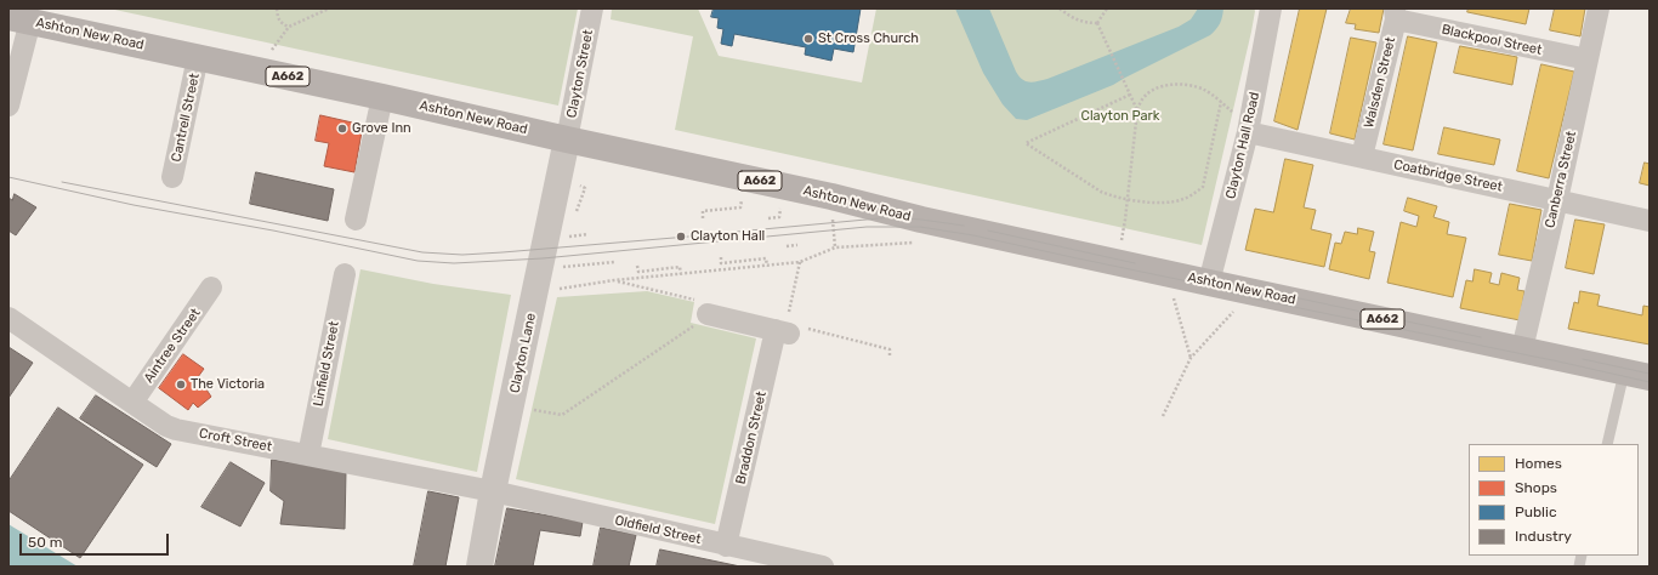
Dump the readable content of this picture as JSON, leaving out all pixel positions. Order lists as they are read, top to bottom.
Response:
{
  "streets": {
    "main road": ["Ashton New Road", "A662"],
    "street": [
      "Blackpool Street",
      "Clayton Street",
      "Walsden Street",
      "Cantrell Street",
      "Clayton Hall Road",
      "Coatbridge Street",
      "Canberra Street",
      "Aintree Street",
      "Clayton Lane",
      "Linfield Street",
      "Braddon Street",
      "Croft Street",
      "Oldfield Street"
    ]
  },
  "crossings": [
    ["Ashton New Road", "Clayton Street"],
    ["Ashton New Road", "Cantrell Street"],
    ["Ashton New Road", "Clayton Hall Road"],
    ["Ashton New Road", "Canberra Street"],
    ["Ashton New Road", "Clayton Lane"],
    ["Blackpool Street", "Walsden Street"],
    ["Blackpool Street", "Canberra Street"],
    ["Clayton Street", "Clayton Lane"],
    ["Walsden Street", "Coatbridge Street"],
    ["Clayton Hall Road", "Coatbridge Street"],
    ["Coatbridge Street", "Canberra Street"],
    ["Aintree Street", "Croft Street"],
    ["Clayton Lane", "Croft Street"],
    ["Clayton Lane", "Oldfield Street"],
    ["Linfield Street", "Croft Street"],
    ["Braddon Street", "Oldfield Street"],
    ["Croft Street", "Oldfield Street"]
  ],
  "parks": ["Clayton Park"],
  "places": [
    "St Cross Church",
    "Grove Inn",
    "Clayton Hall",
    "The Victoria"
  ],
  "legend": [
    "Homes",
    "Shops",
    "Public",
    "Industry"
  ],
  "scale_bar": "50 m"
}
